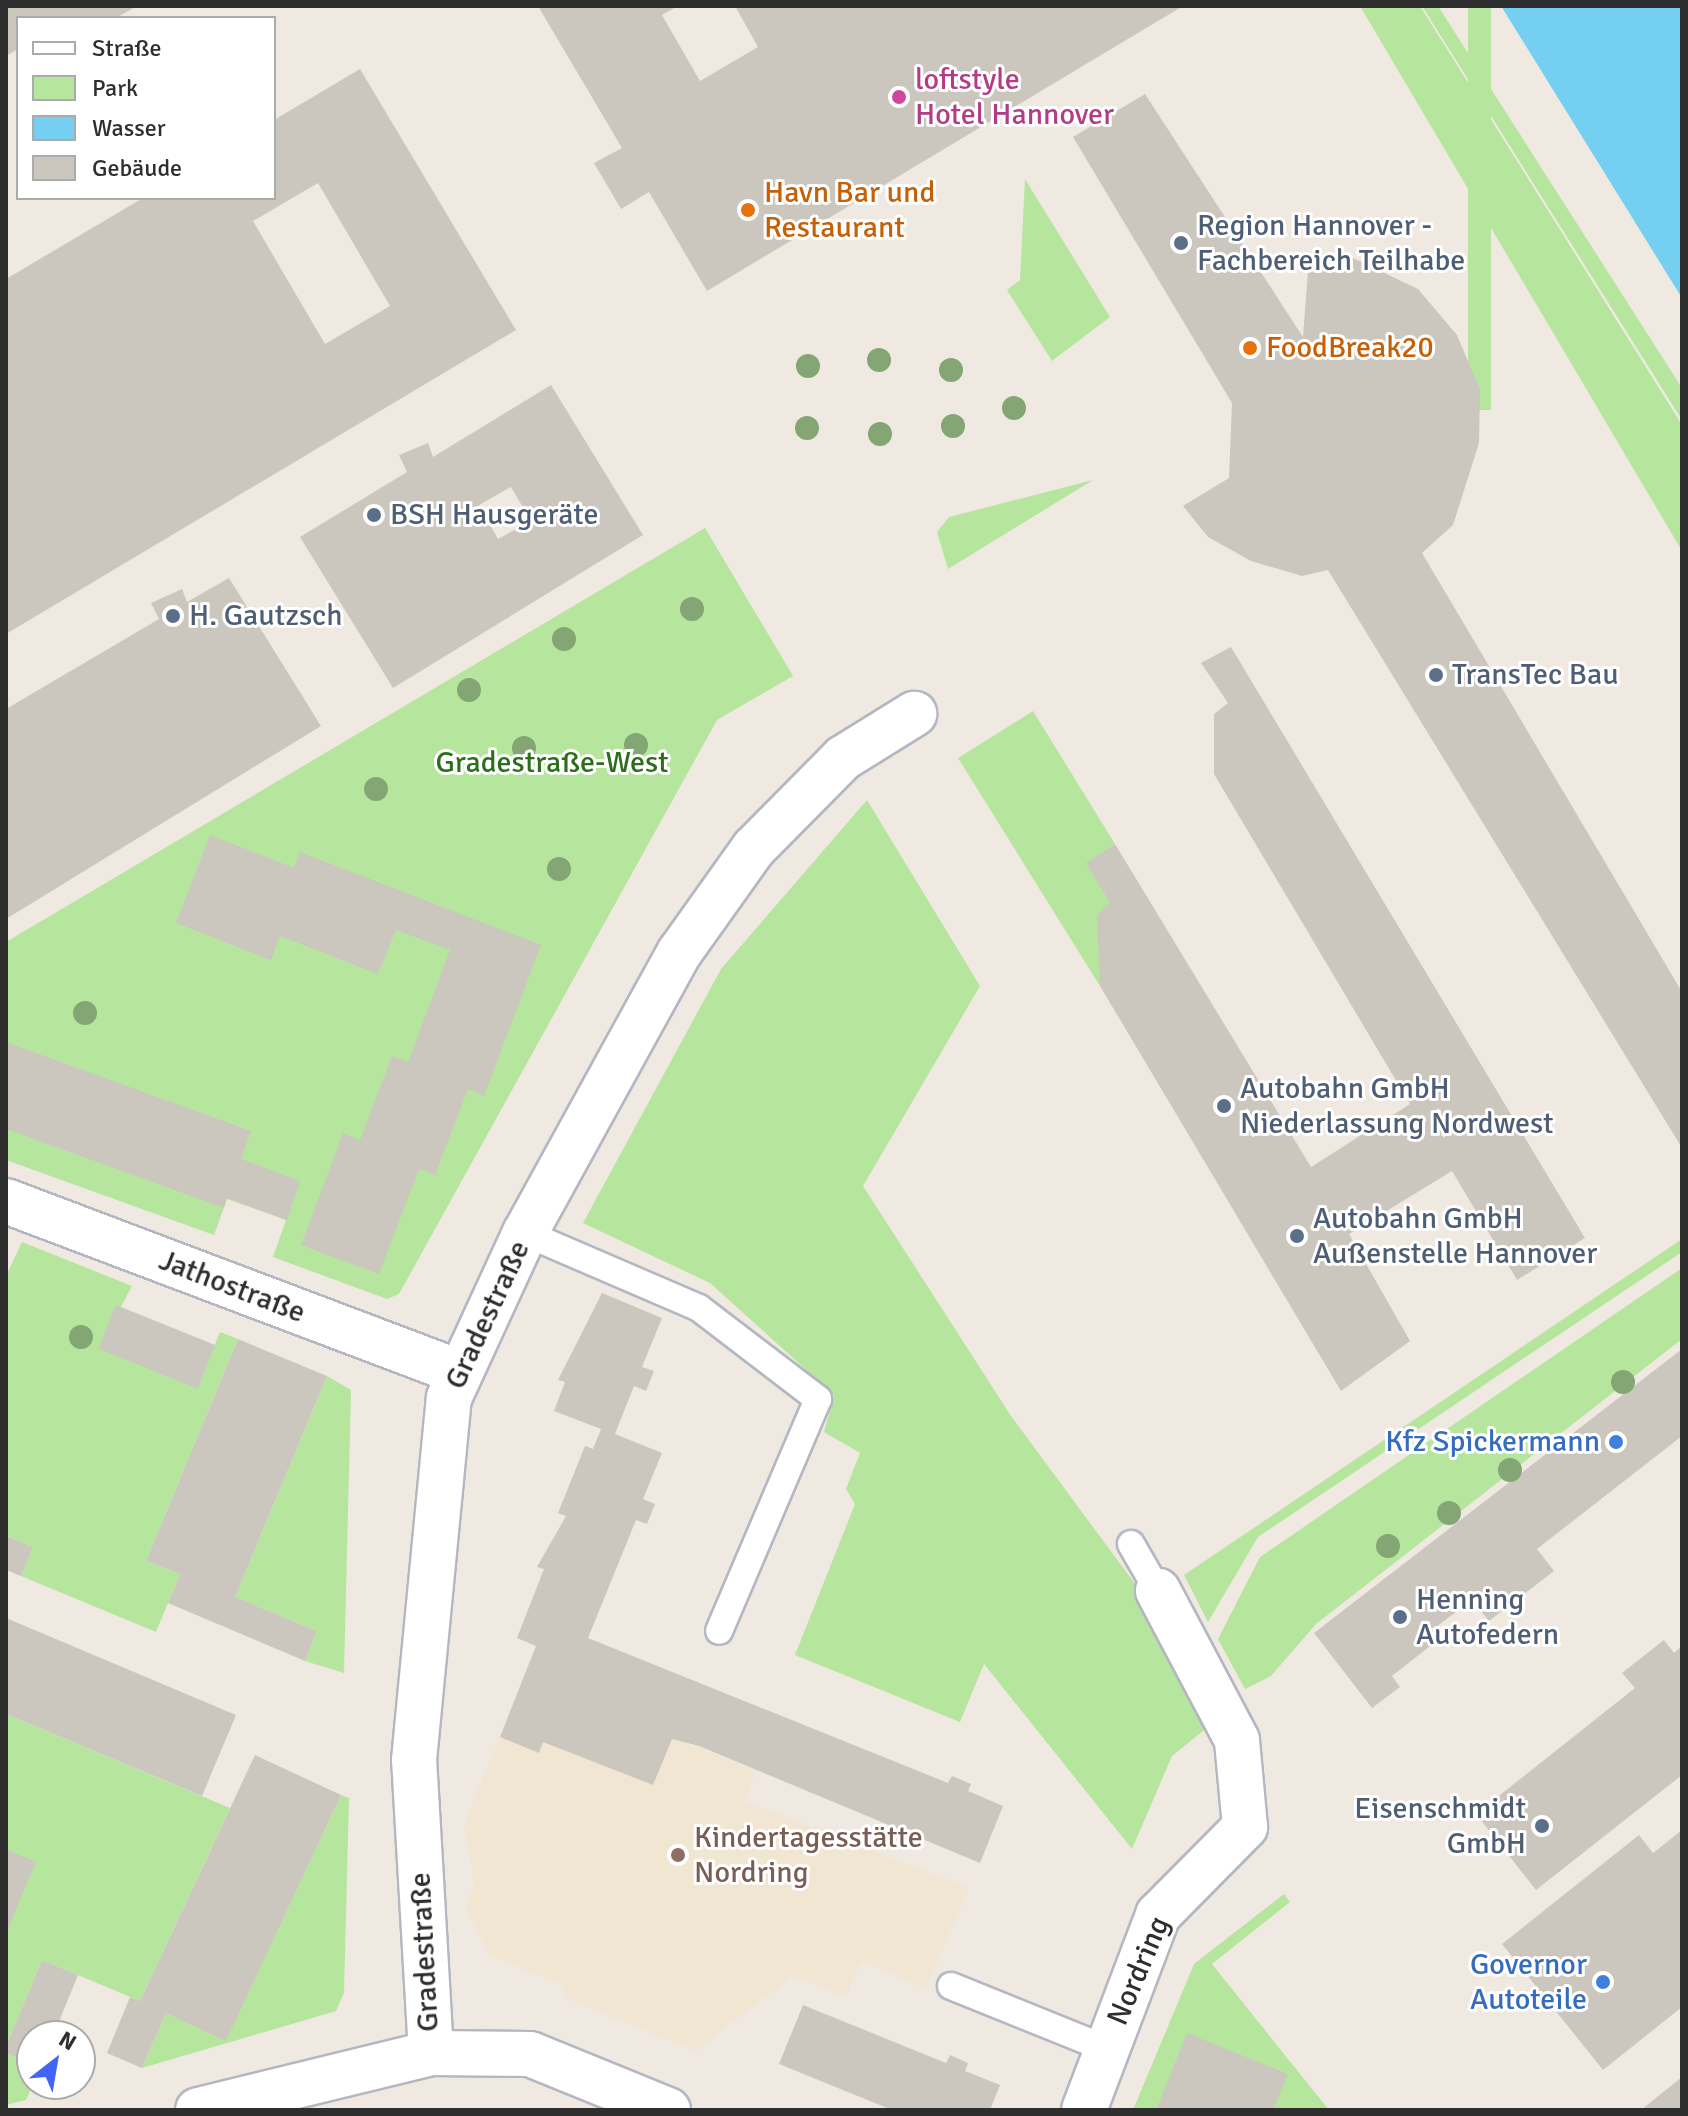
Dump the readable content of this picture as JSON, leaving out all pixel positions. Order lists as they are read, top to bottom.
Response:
{
  "streets": {
    "street": ["Jathostraße", "Gradestraße", "Nordring"]
  },
  "crossings": [
    ["Jathostraße", "Gradestraße"]
  ],
  "parks": ["Gradestraße-West"],
  "places": [
    "loftstyle Hotel Hannover",
    "Havn Bar und Restaurant",
    "Region Hannover - Fachbereich Teilhabe",
    "FoodBreak20",
    "BSH Hausgeräte",
    "H. Gautzsch",
    "TransTec Bau",
    "Autobahn GmbH Niederlassung Nordwest",
    "Autobahn GmbH Außenstelle Hannover",
    "Kfz Spickermann",
    "Henning Autofedern",
    "Eisenschmidt GmbH",
    "Kindertagesstätte Nordring",
    "Governor Autoteile"
  ],
  "legend": [
    "Straße",
    "Park",
    "Wasser",
    "Gebäude"
  ],
  "north": "top right"
}
